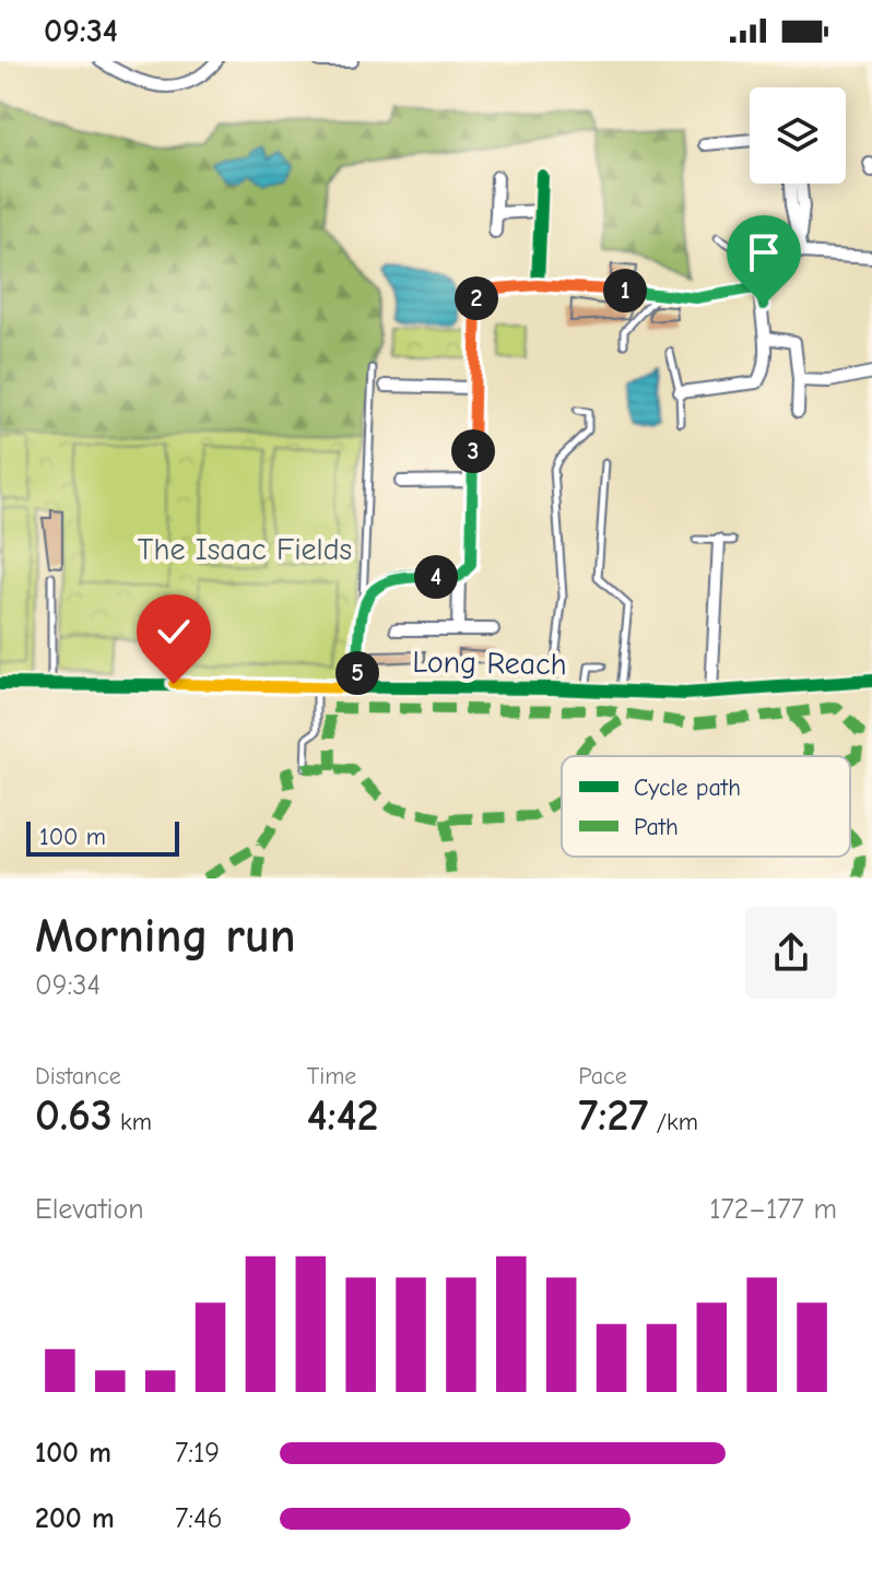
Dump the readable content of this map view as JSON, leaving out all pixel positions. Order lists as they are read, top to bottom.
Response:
{
  "streets": {
    "street": ["Long Reach"]
  },
  "parks": ["The Isaac Fields"],
  "legend": ["Cycle path", "Path"],
  "scale_bar": "100 m",
  "page": {
    "status": "09:34",
    "pins": [
      "1",
      "2",
      "3",
      "4",
      "5"
    ],
    "scale": "100 m",
    "heading": ["Morning run", "09:34"],
    "stats": [
      ["Distance", "0.63 km"],
      ["Time", "4:42"],
      ["Pace", "7:27 /km"]
    ],
    "chart": ["Elevation", "172–177 m"],
    "list": [
      {
        "name": "100 m",
        "note": "7:19"
      },
      {
        "name": "200 m",
        "note": "7:46"
      }
    ]
  }
}
